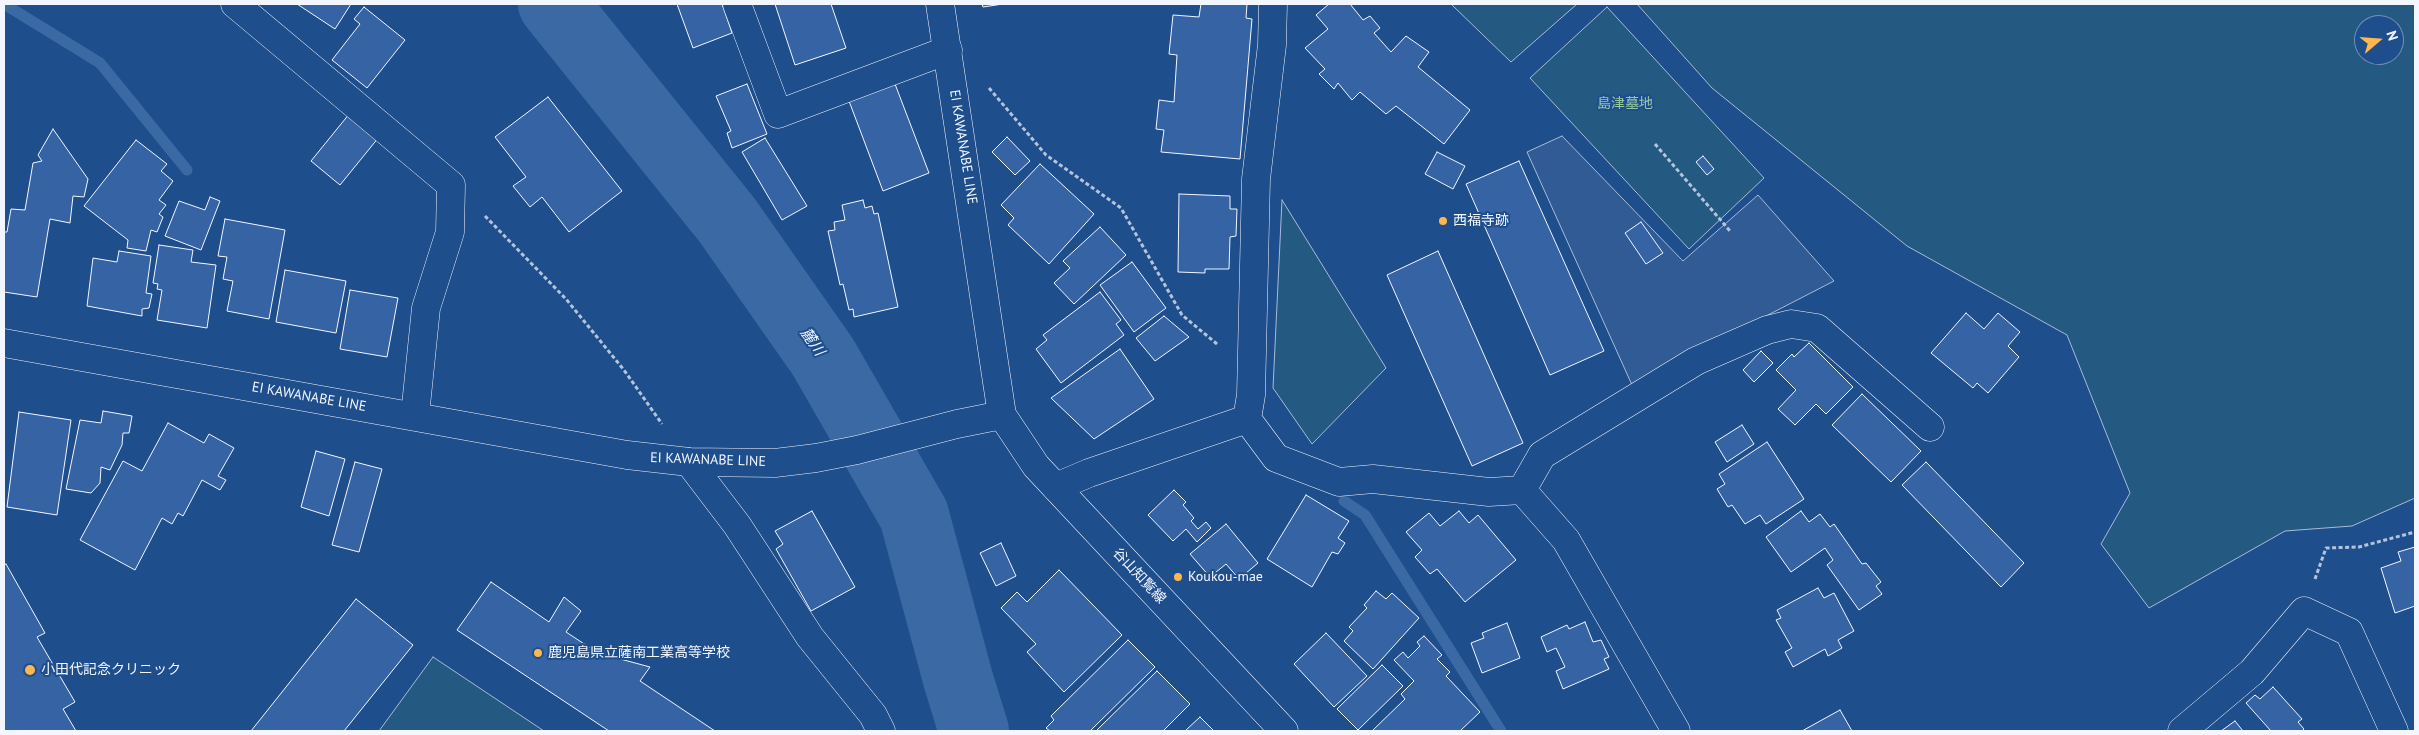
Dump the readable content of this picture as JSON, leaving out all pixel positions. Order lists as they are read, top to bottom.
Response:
{
  "streets": {
    "street": ["EI KAWANABE LINE", "谷山知覧線"]
  },
  "crossings": [
    ["EI KAWANABE LINE", "谷山知覧線"]
  ],
  "water": ["麓川"],
  "parks": ["島津墓地"],
  "places": [
    "西福寺跡",
    "Koukou-mae",
    "鹿児島県立薩南工業高等学校",
    "小田代記念クリニック"
  ],
  "north": "right"
}
